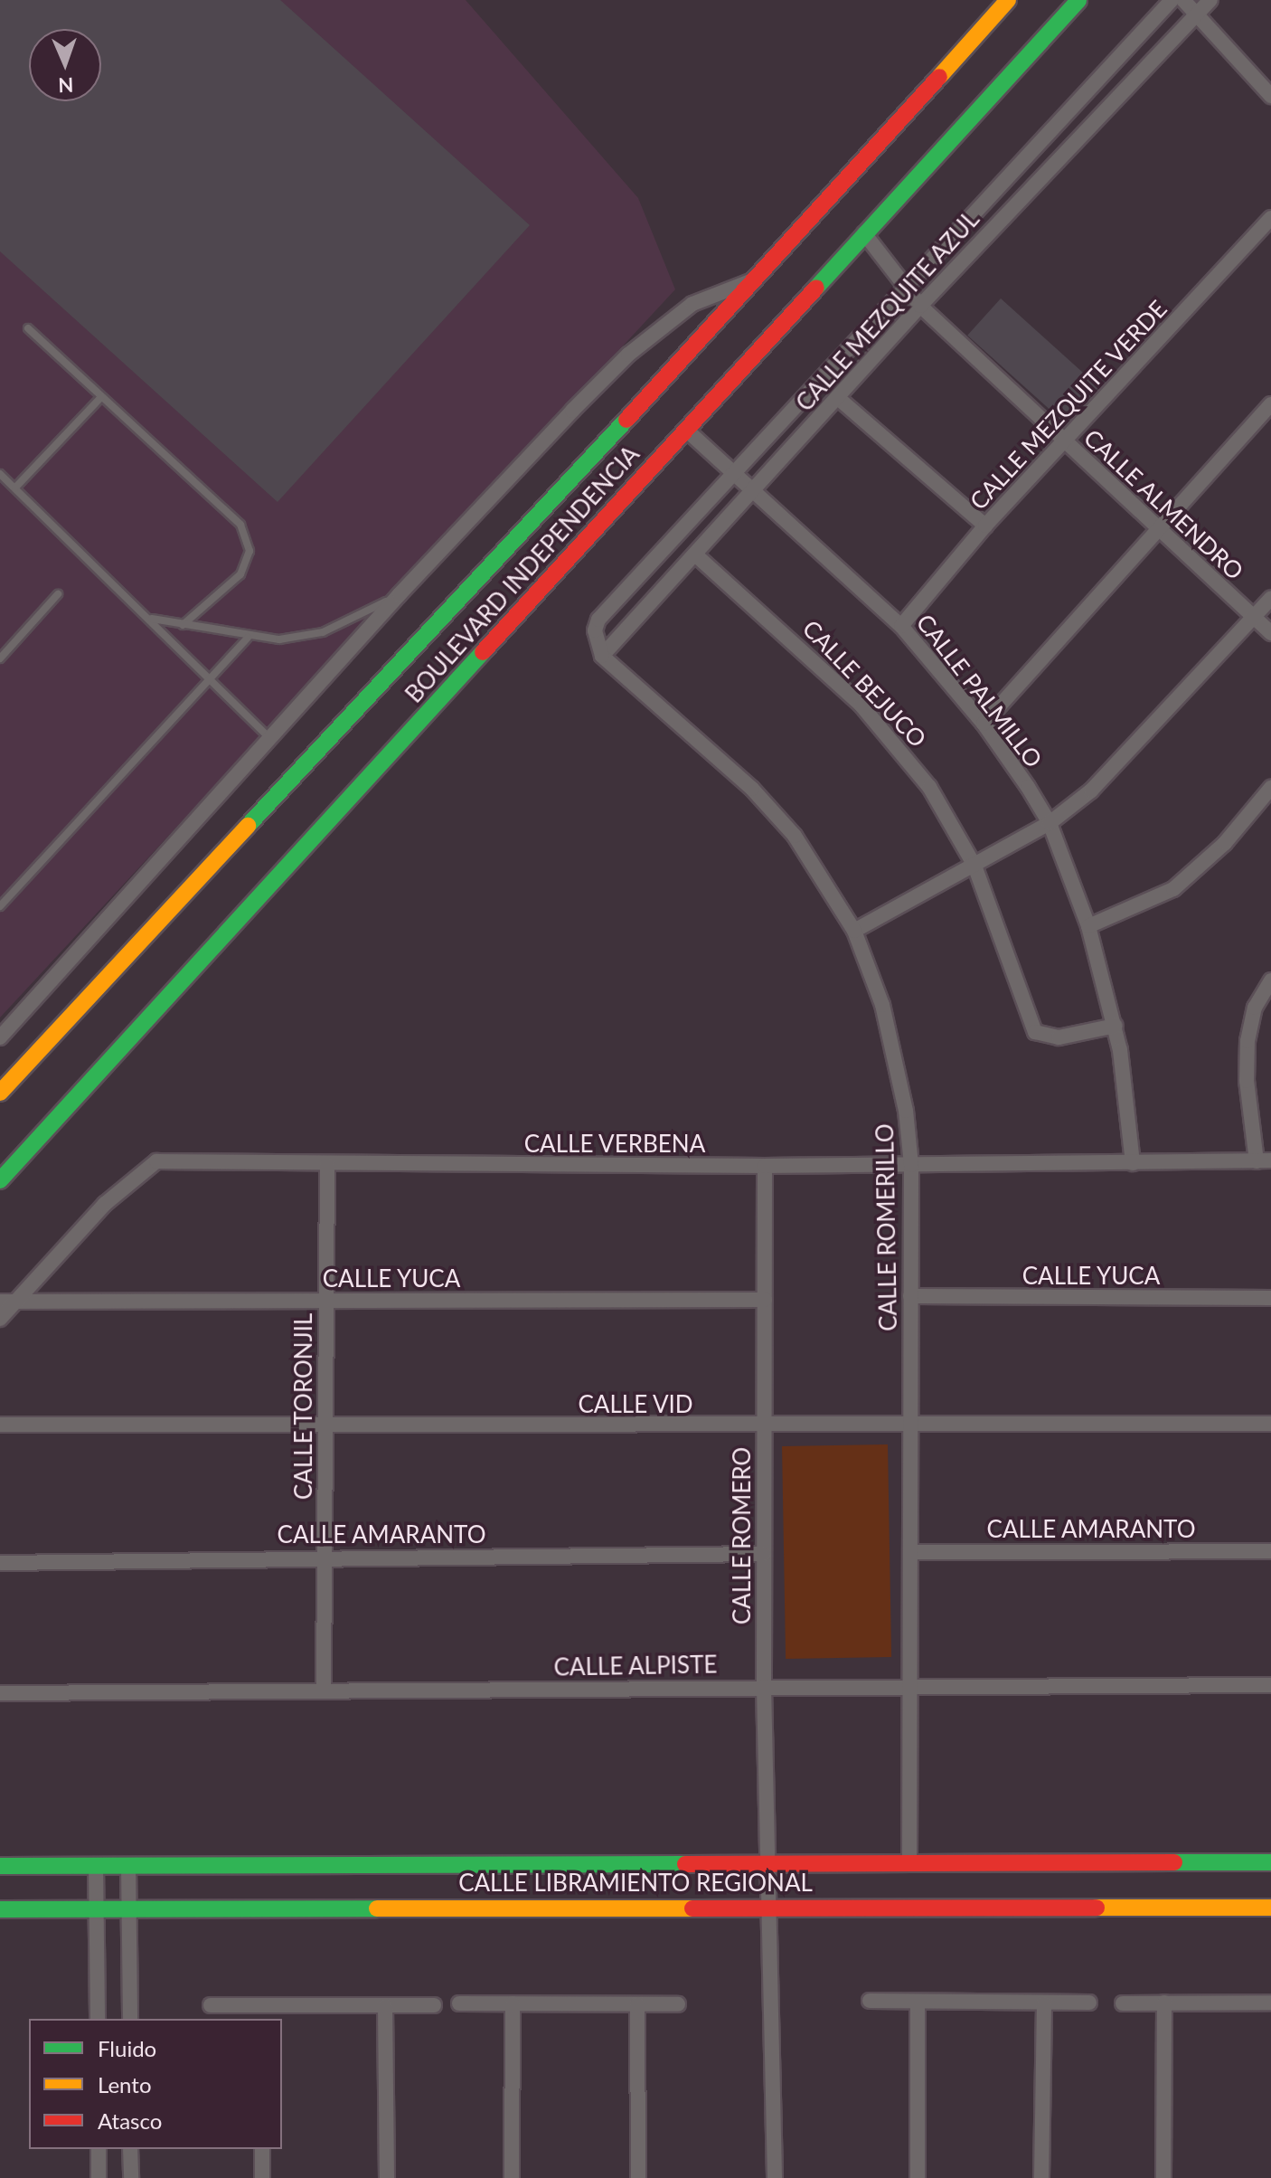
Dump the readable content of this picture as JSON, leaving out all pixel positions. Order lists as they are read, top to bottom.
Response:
{
  "streets": {
    "main road": ["BOULEVARD INDEPENDENCIA", "CALLE LIBRAMIENTO REGIONAL"],
    "street": [
      "CALLE MEZQUITE AZUL",
      "CALLE MEZQUITE VERDE",
      "CALLE ALMENDRO",
      "CALLE BEJUCO",
      "CALLE PALMILLO",
      "CALLE VERBENA",
      "CALLE ROMERILLO",
      "CALLE YUCA",
      "CALLE VID",
      "CALLE TORONJIL",
      "CALLE AMARANTO",
      "CALLE ROMERO",
      "CALLE ALPISTE"
    ]
  },
  "crossings": [
    ["CALLE MEZQUITE AZUL", "CALLE ALMENDRO"],
    ["CALLE MEZQUITE AZUL", "CALLE BEJUCO"],
    ["CALLE MEZQUITE AZUL", "CALLE PALMILLO"],
    ["CALLE MEZQUITE AZUL", "CALLE ROMERILLO"],
    ["CALLE MEZQUITE VERDE", "CALLE ALMENDRO"],
    ["CALLE MEZQUITE VERDE", "CALLE PALMILLO"],
    ["CALLE ALMENDRO", "BOULEVARD INDEPENDENCIA"],
    ["BOULEVARD INDEPENDENCIA", "CALLE PALMILLO"],
    ["CALLE BEJUCO", "CALLE PALMILLO"],
    ["CALLE PALMILLO", "CALLE VERBENA"],
    ["CALLE VERBENA", "CALLE ROMERILLO"],
    ["CALLE VERBENA", "CALLE YUCA"],
    ["CALLE VERBENA", "CALLE TORONJIL"],
    ["CALLE VERBENA", "CALLE ROMERO"],
    ["CALLE ROMERILLO", "CALLE YUCA"],
    ["CALLE ROMERILLO", "CALLE VID"],
    ["CALLE ROMERILLO", "CALLE AMARANTO"],
    ["CALLE ROMERILLO", "CALLE ALPISTE"],
    ["CALLE ROMERILLO", "CALLE LIBRAMIENTO REGIONAL"],
    ["CALLE YUCA", "CALLE TORONJIL"],
    ["CALLE YUCA", "CALLE ROMERO"],
    ["CALLE VID", "CALLE TORONJIL"],
    ["CALLE VID", "CALLE ROMERO"],
    ["CALLE TORONJIL", "CALLE AMARANTO"],
    ["CALLE TORONJIL", "CALLE ALPISTE"],
    ["CALLE AMARANTO", "CALLE ROMERO"],
    ["CALLE ROMERO", "CALLE ALPISTE"],
    ["CALLE ROMERO", "CALLE LIBRAMIENTO REGIONAL"]
  ],
  "legend": ["Fluido", "Lento", "Atasco"],
  "north": "bottom"
}
